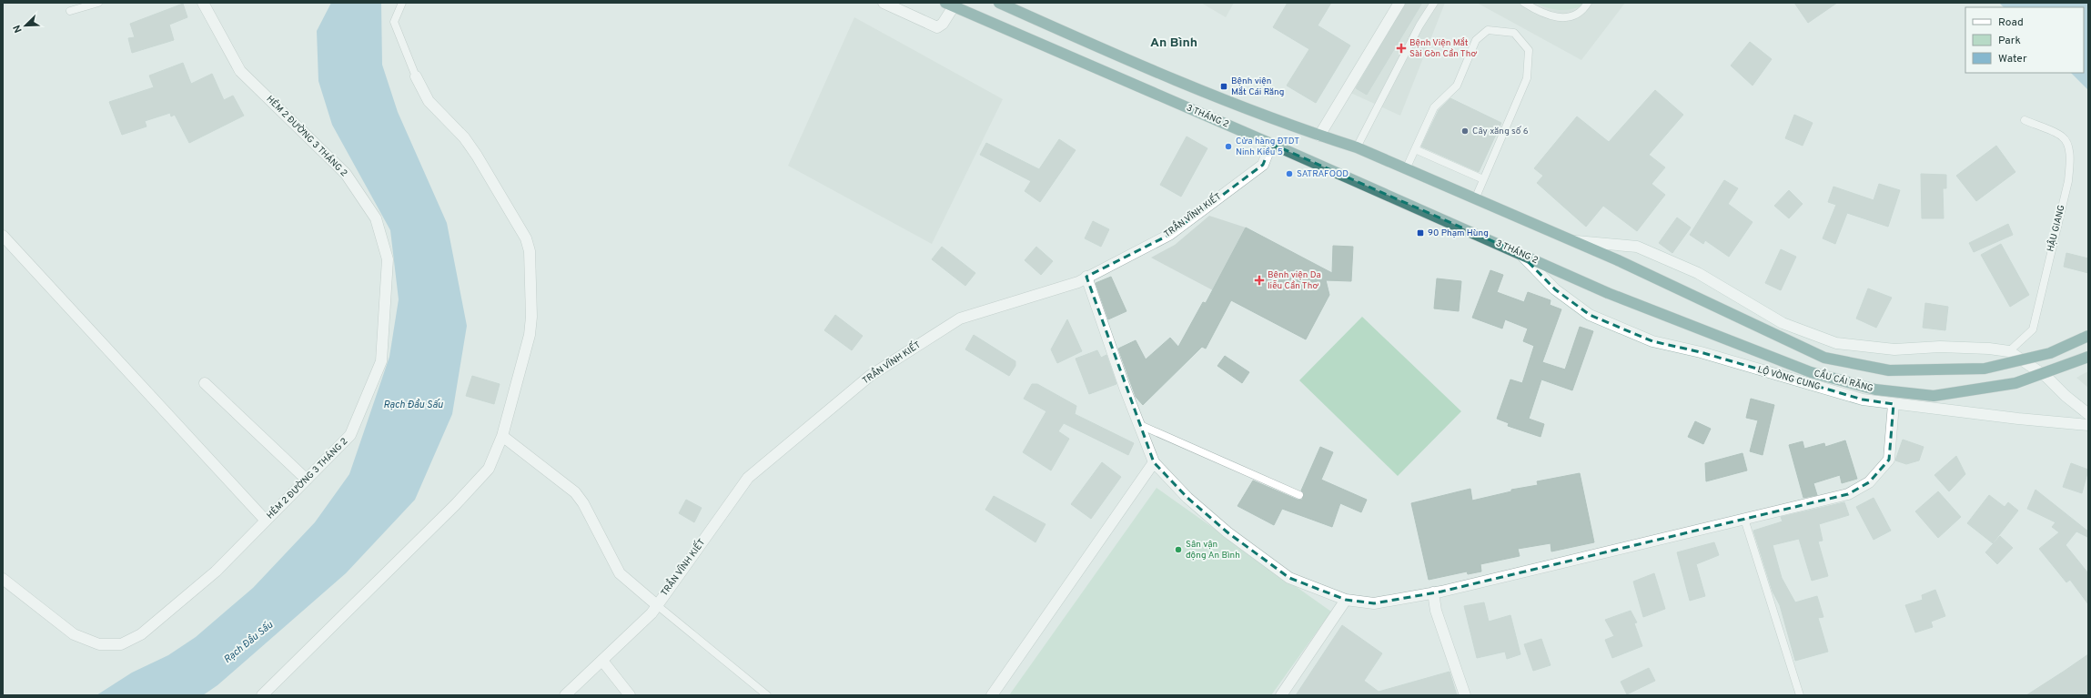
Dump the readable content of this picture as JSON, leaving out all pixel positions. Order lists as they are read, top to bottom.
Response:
{
  "streets": {
    "highway": ["3 THÁNG 2", "CẦU CÁI RĂNG"],
    "street": ["HẺM 2 ĐƯỜNG 3 THÁNG 2", "TRẦN VĨNH KIẾT", "LỘ VÒNG CUNG"],
    "lane": ["HẬU GIANG"]
  },
  "crossings": [
    ["3 THÁNG 2", "TRẦN VĨNH KIẾT"],
    ["3 THÁNG 2", "LỘ VÒNG CUNG"],
    ["3 THÁNG 2", "CẦU CÁI RĂNG"]
  ],
  "districts": ["An Bình"],
  "water": ["Rạch Đầu Sấu"],
  "places": {
    "health": ["Bệnh Viện Mắt Sài Gòn Cần Thơ", "Bệnh viện Da liễu Cần Thơ"],
    "transit": ["Bệnh viện Mắt Cái Răng", "90 Phạm Hùng"],
    "other": [
      "Cây xăng số 6",
      "Cửa hàng ĐTDT Ninh Kiều 5",
      "SATRAFOOD",
      "Sân vận động An Bình"
    ]
  },
  "legend": ["Road", "Park", "Water"],
  "north": "bottom left"
}
